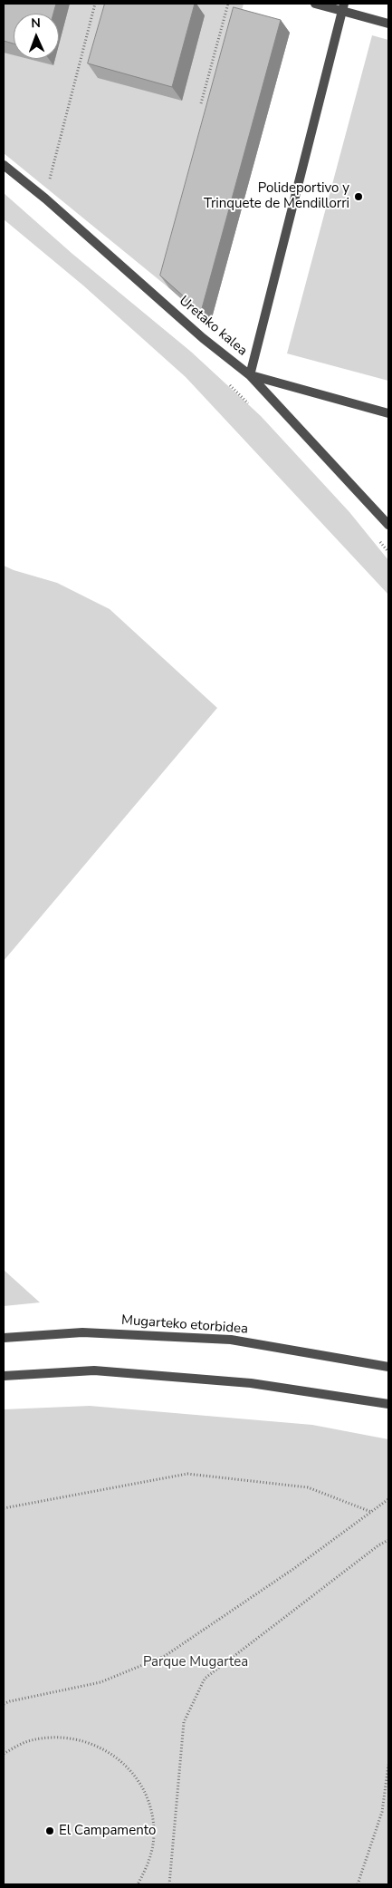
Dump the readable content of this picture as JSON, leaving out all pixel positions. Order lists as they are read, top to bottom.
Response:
{
  "streets": {
    "street": ["Uretako kalea", "Mugarteko etorbidea"]
  },
  "parks": ["Parque Mugartea"],
  "places": ["Polideportivo y Trinquete de Mendillorri", "El Campamento"],
  "north": "top"
}
